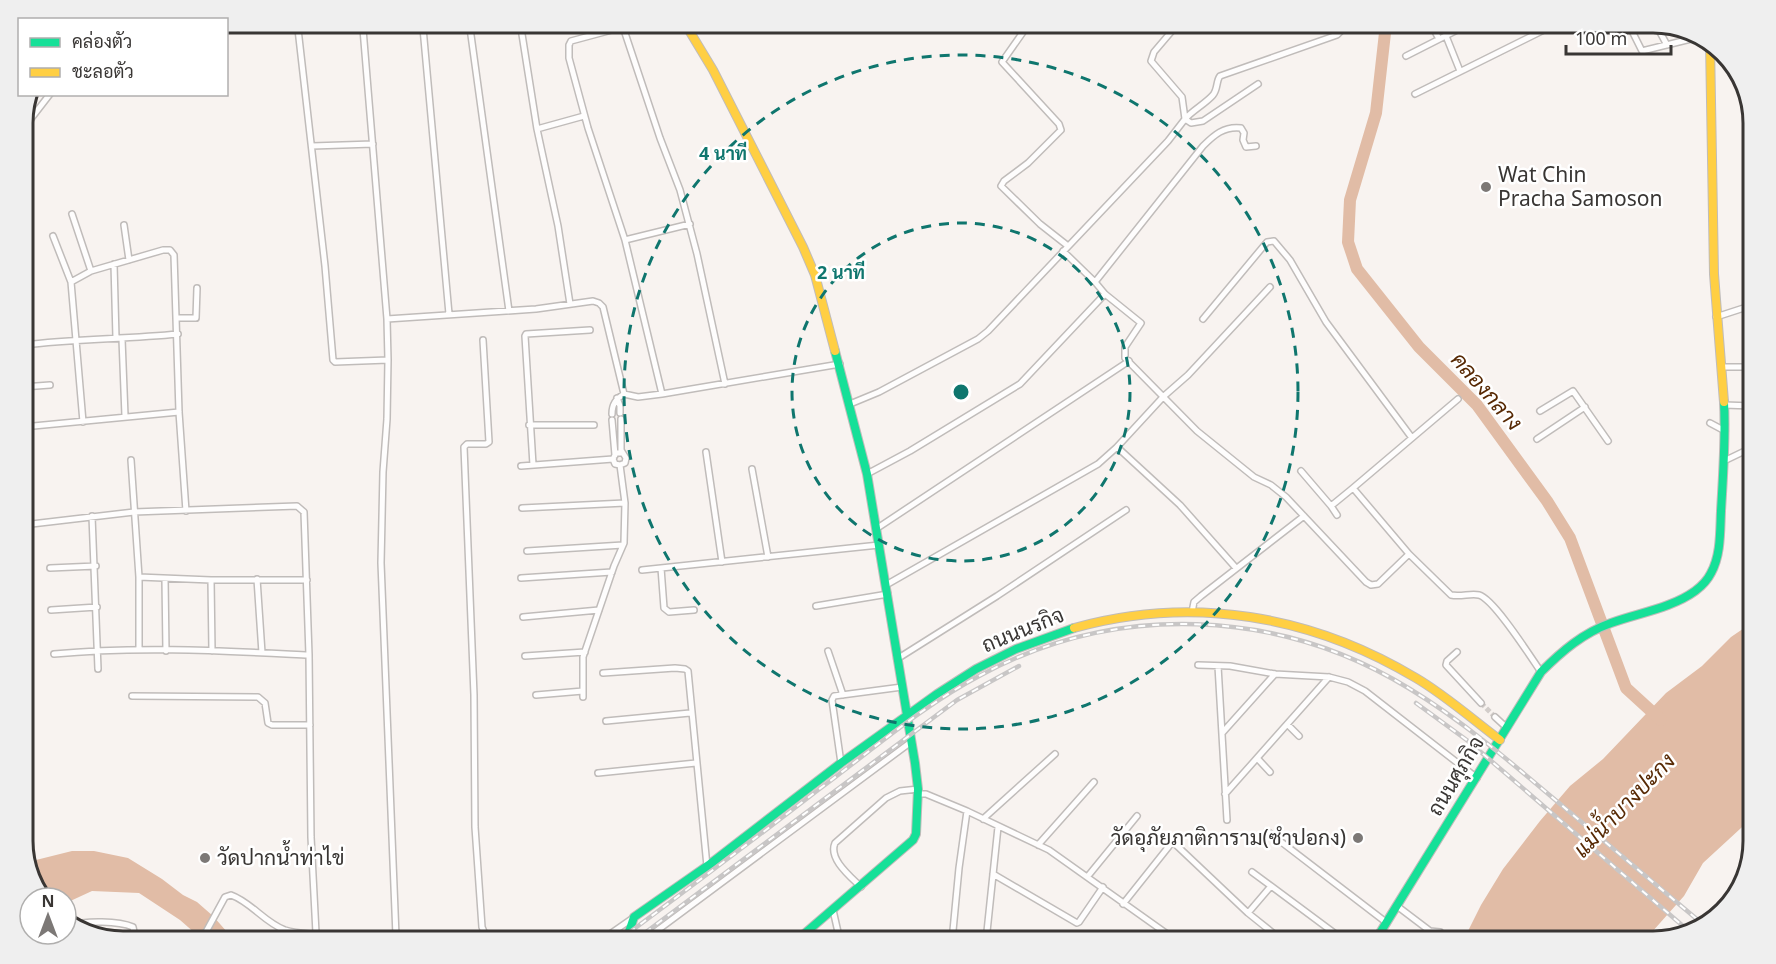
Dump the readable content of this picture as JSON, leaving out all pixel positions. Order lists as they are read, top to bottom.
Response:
{
  "streets": {
    "street": ["ถนนนรกิจ", "ถนนศุภกิจ"]
  },
  "crossings": [
    ["ถนนนรกิจ", "ถนนศุภกิจ"]
  ],
  "water": ["คลองกลาง", "แม่น้ำบางปะกง"],
  "places": ["Wat Chin Pracha Samoson", "วัดอุภัยภาติการาม(ซำปอกง)", "วัดปากน้ำท่าไข่"],
  "legend": ["คล่องตัว", "ชะลอตัว"],
  "scale_bar": "100 m",
  "north": "top",
  "rings": ["4 นาที", "2 นาที"]
}
